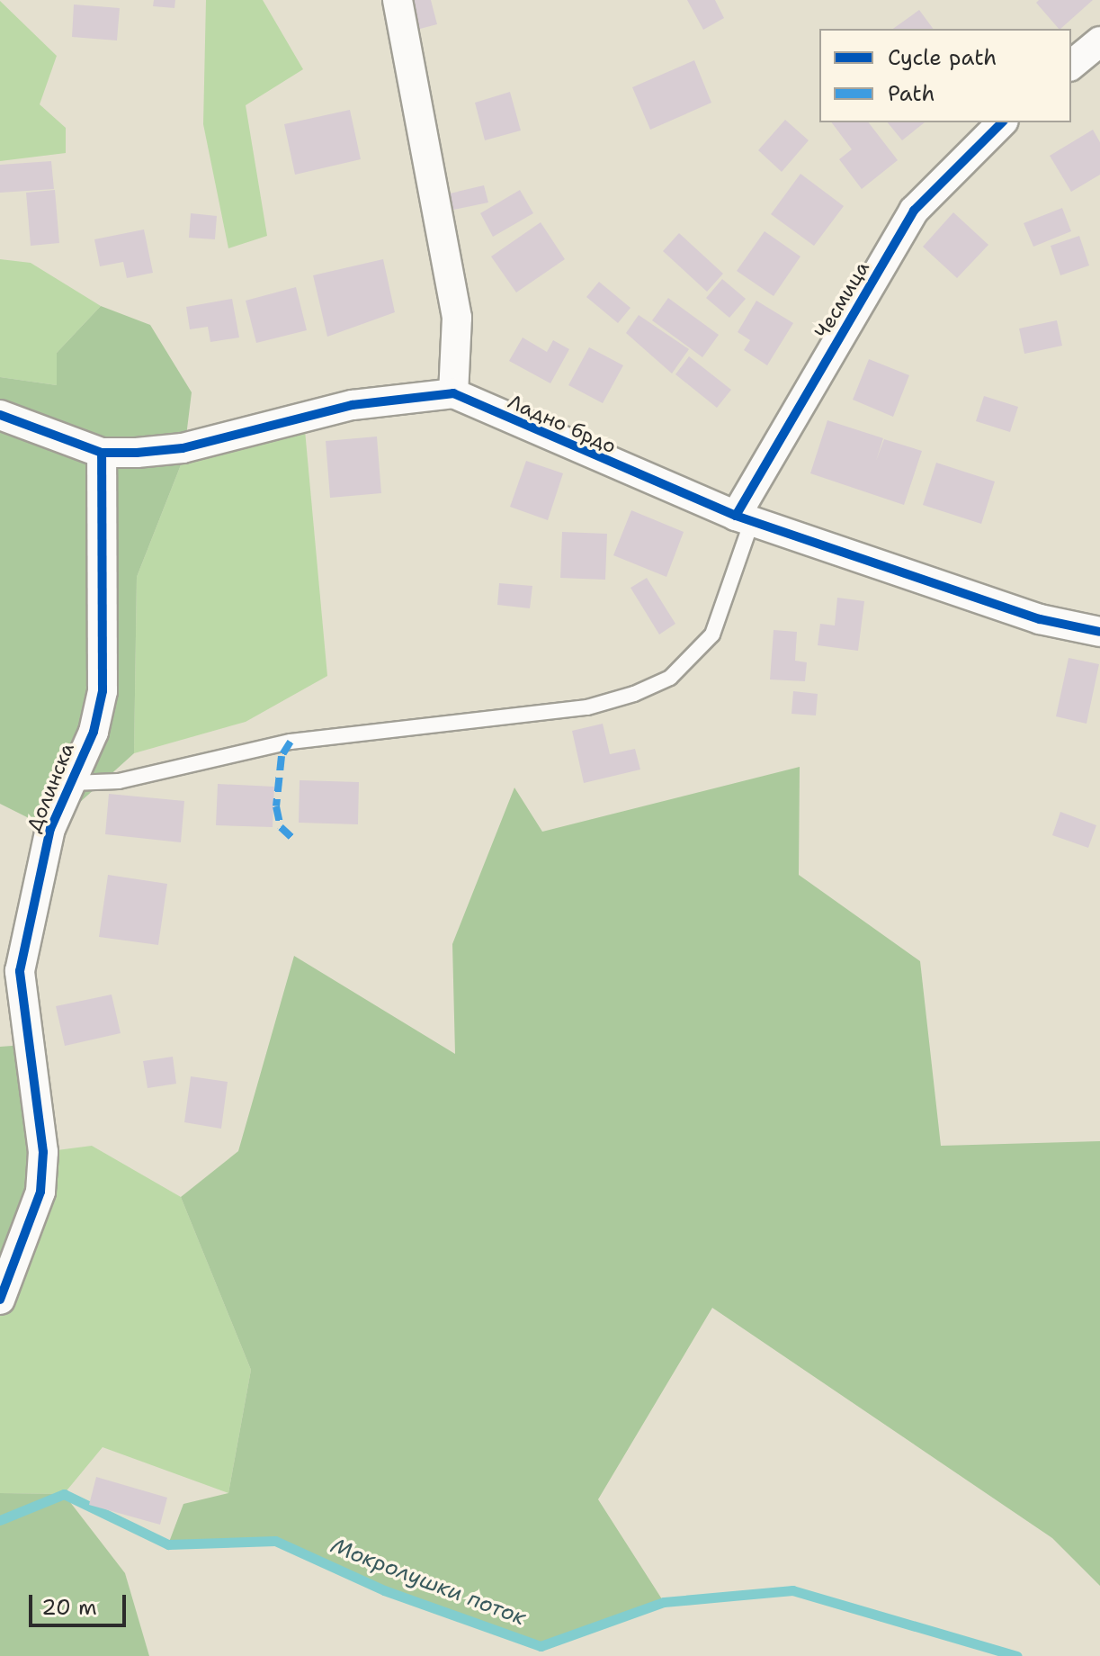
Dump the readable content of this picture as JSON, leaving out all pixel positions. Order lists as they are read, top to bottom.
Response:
{
  "streets": {
    "street": ["Чесмица", "Ладно брдо", "Долинска"]
  },
  "crossings": [
    ["Чесмица", "Ладно брдо"]
  ],
  "water": ["Мокролушки поток"],
  "legend": ["Cycle path", "Path"],
  "scale_bar": "20 m"
}
